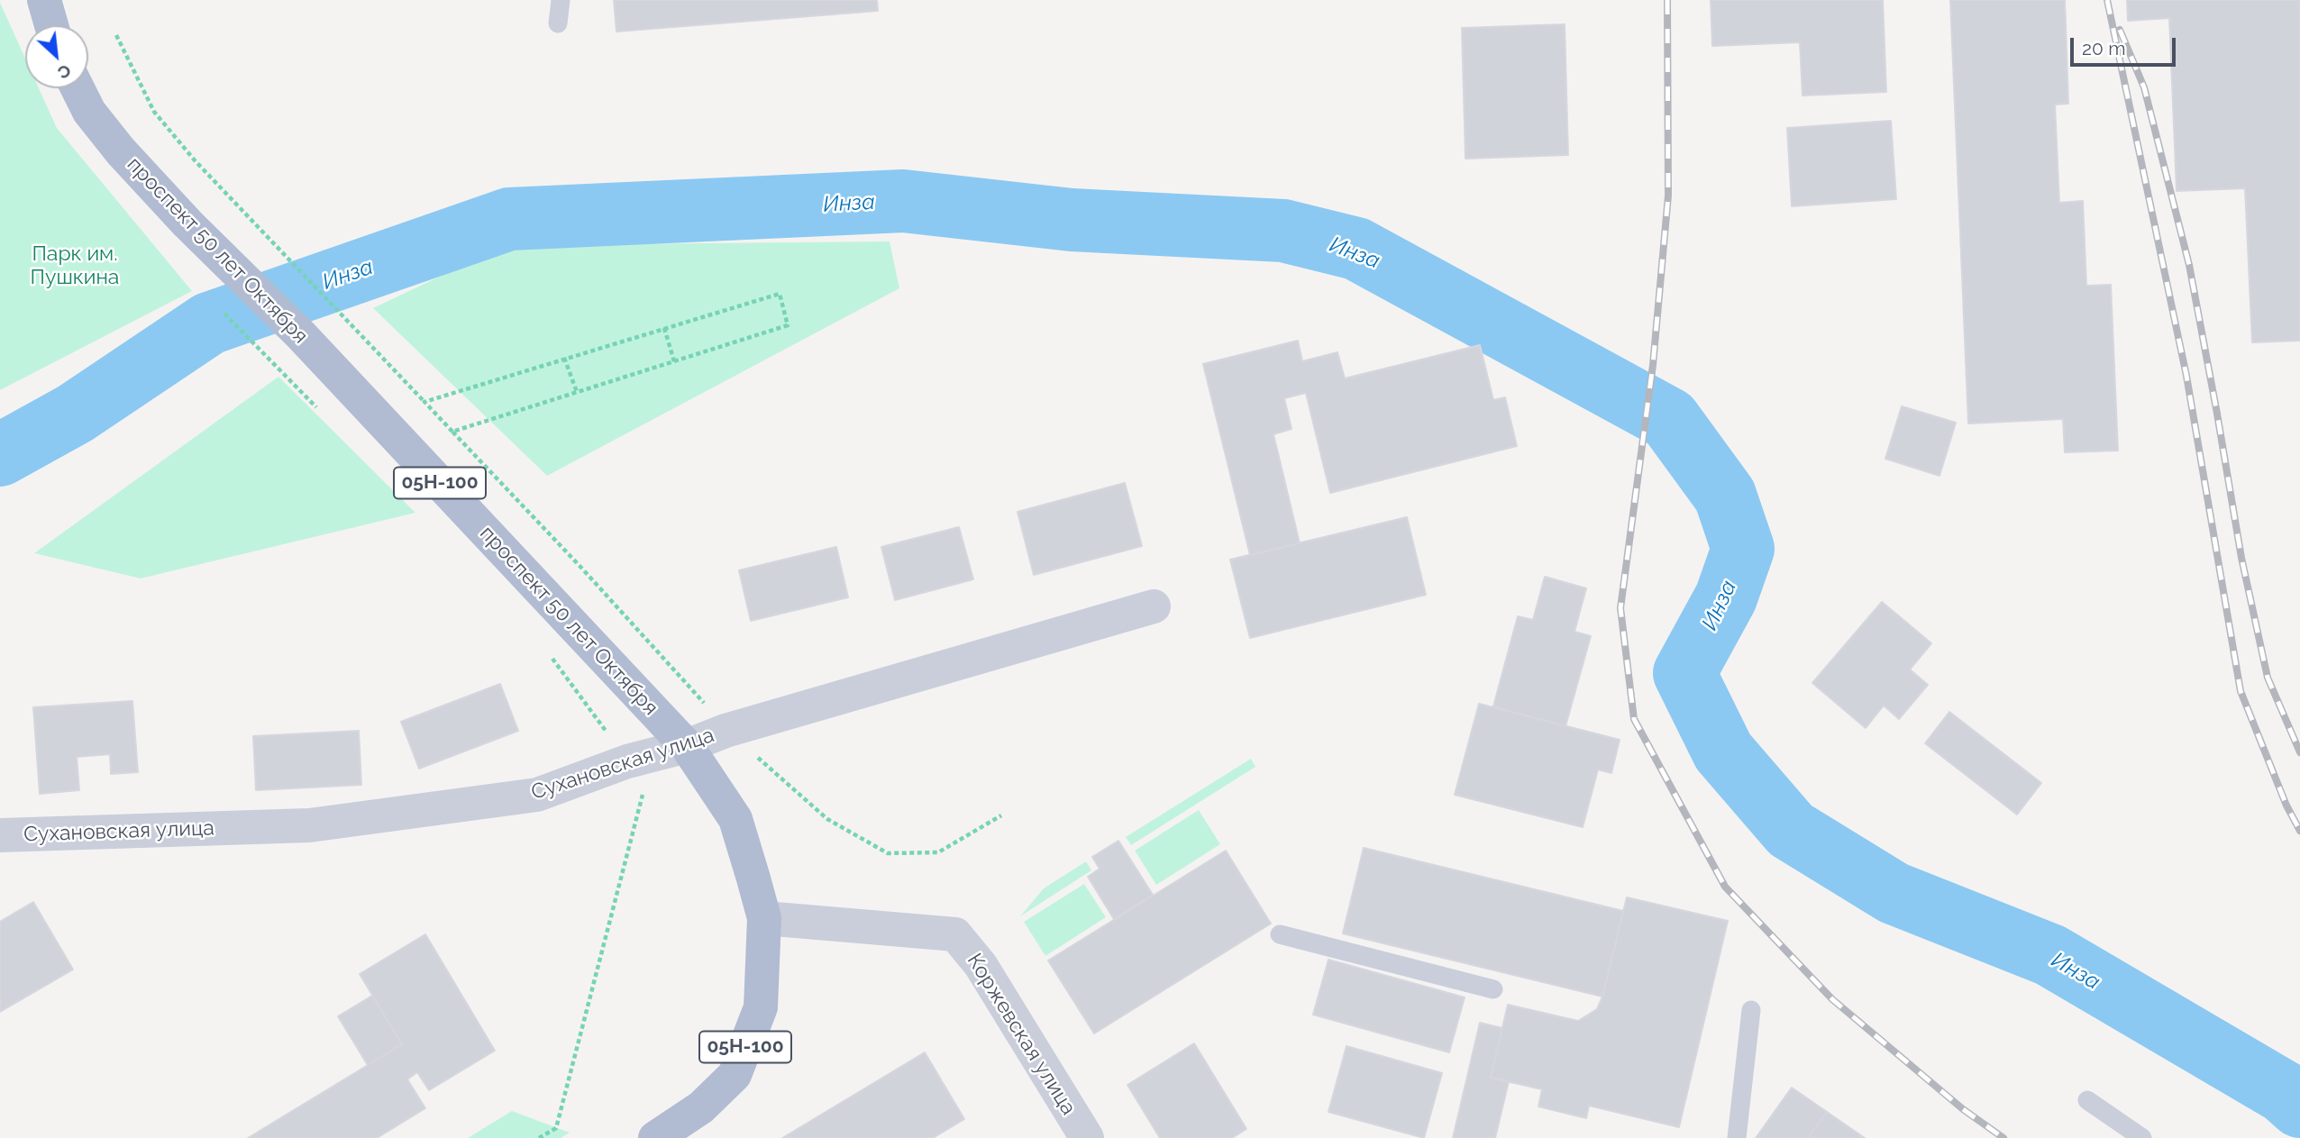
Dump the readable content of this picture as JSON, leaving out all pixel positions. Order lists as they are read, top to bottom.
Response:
{
  "streets": {
    "main road": ["проспект 50 лет Октября", "05Н-100"],
    "street": ["Сухановская улица", "Коржевская улица"]
  },
  "crossings": [
    ["проспект 50 лет Октября", "Сухановская улица"],
    ["проспект 50 лет Октября", "Коржевская улица"]
  ],
  "water": ["Инза"],
  "parks": ["Парк им. Пушкина"],
  "scale_bar": "20 m",
  "north": "bottom right"
}
